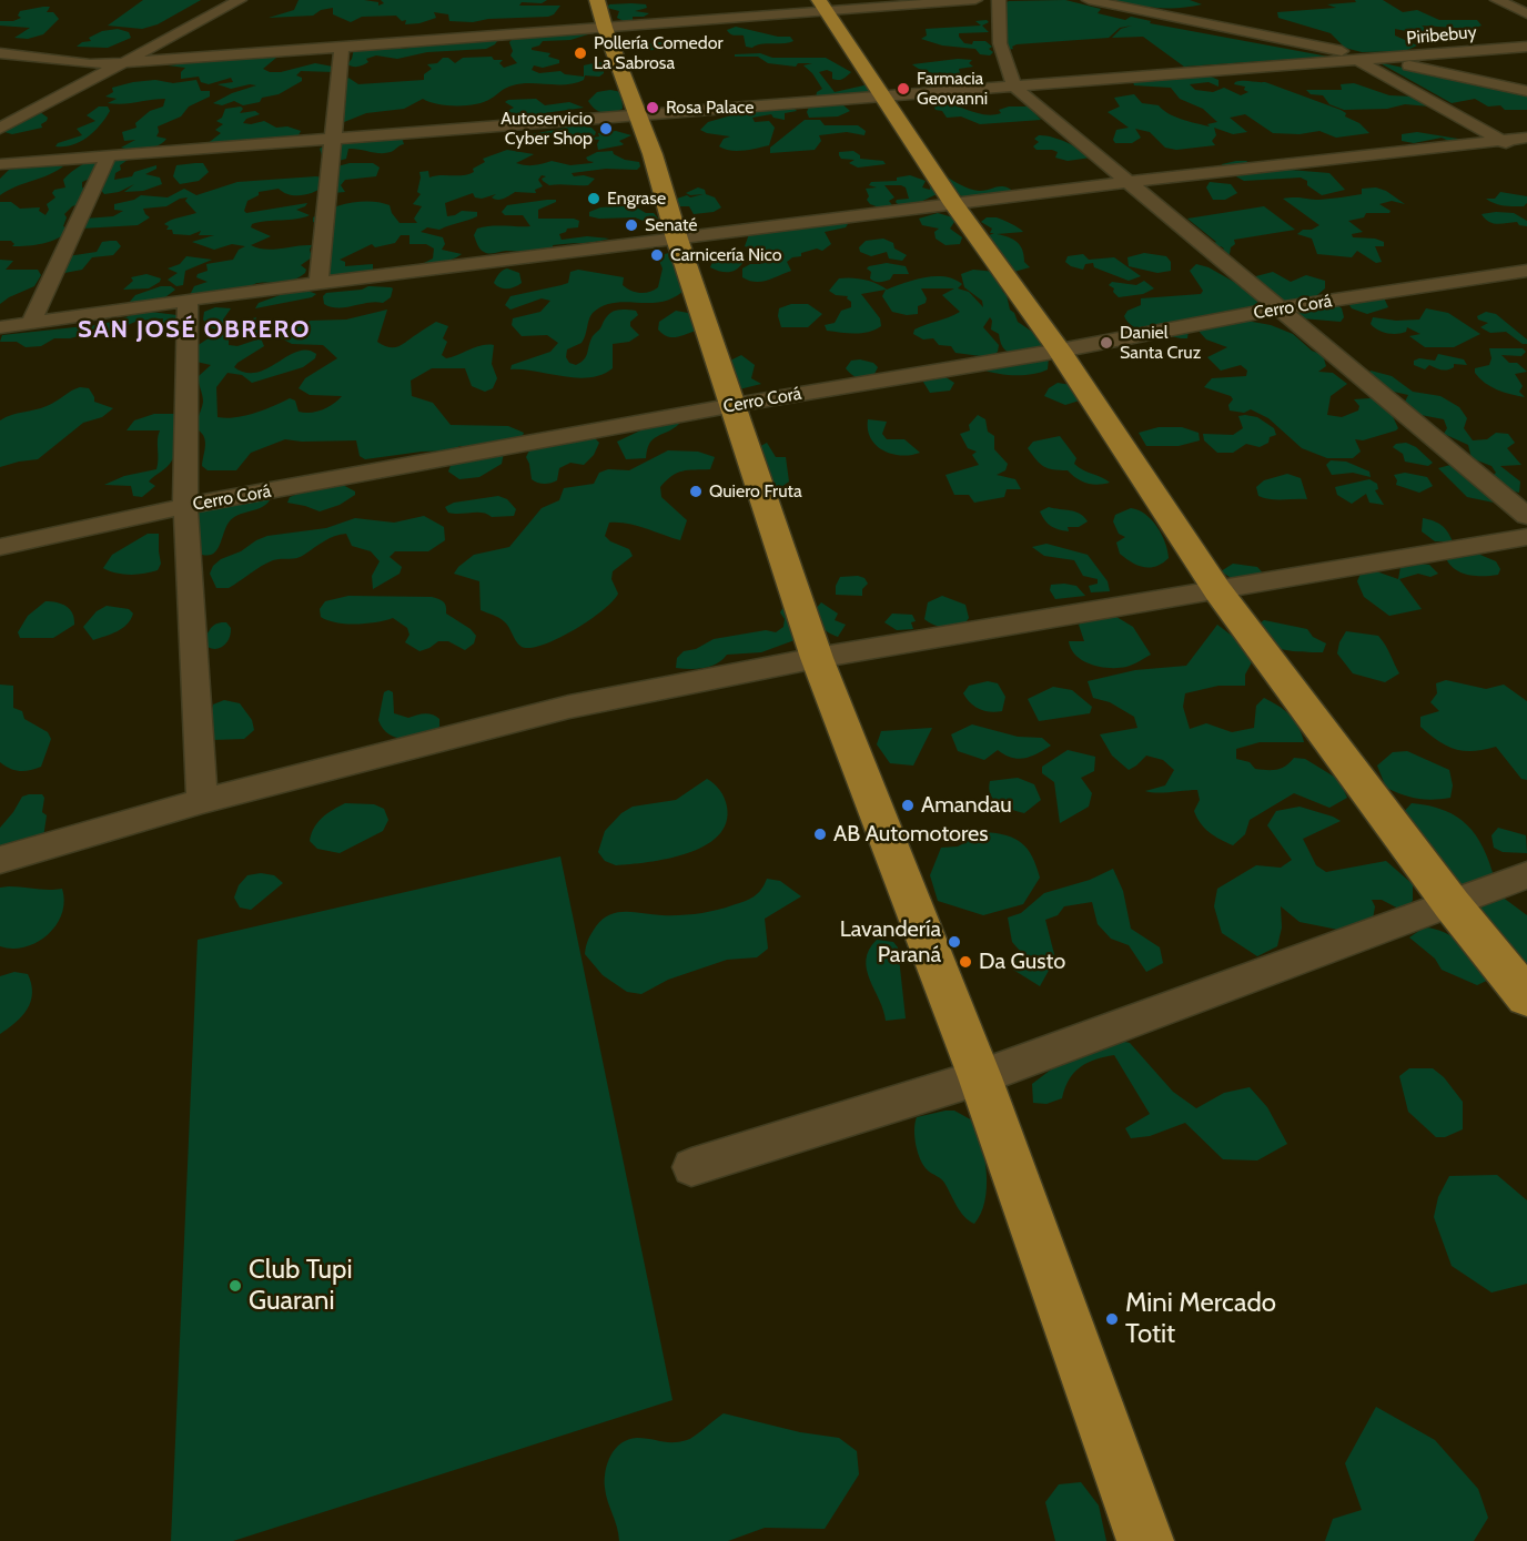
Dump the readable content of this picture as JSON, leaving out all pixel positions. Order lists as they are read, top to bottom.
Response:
{
  "streets": {
    "street": ["Piribebuy", "Cerro Corá"]
  },
  "districts": ["SAN JOSÉ OBRERO"],
  "places": [
    "Pollería Comedor La Sabrosa",
    "Farmacia Geovanni",
    "Rosa Palace",
    "Autoservicio Cyber Shop",
    "Engrase",
    "Senaté",
    "Carnicería Nico",
    "Daniel Santa Cruz",
    "Quiero Fruta",
    "Amandau",
    "AB Automotores",
    "Lavandería Paraná",
    "Da Gusto",
    "Club Tupi Guarani",
    "Mini Mercado Totit"
  ]
}
